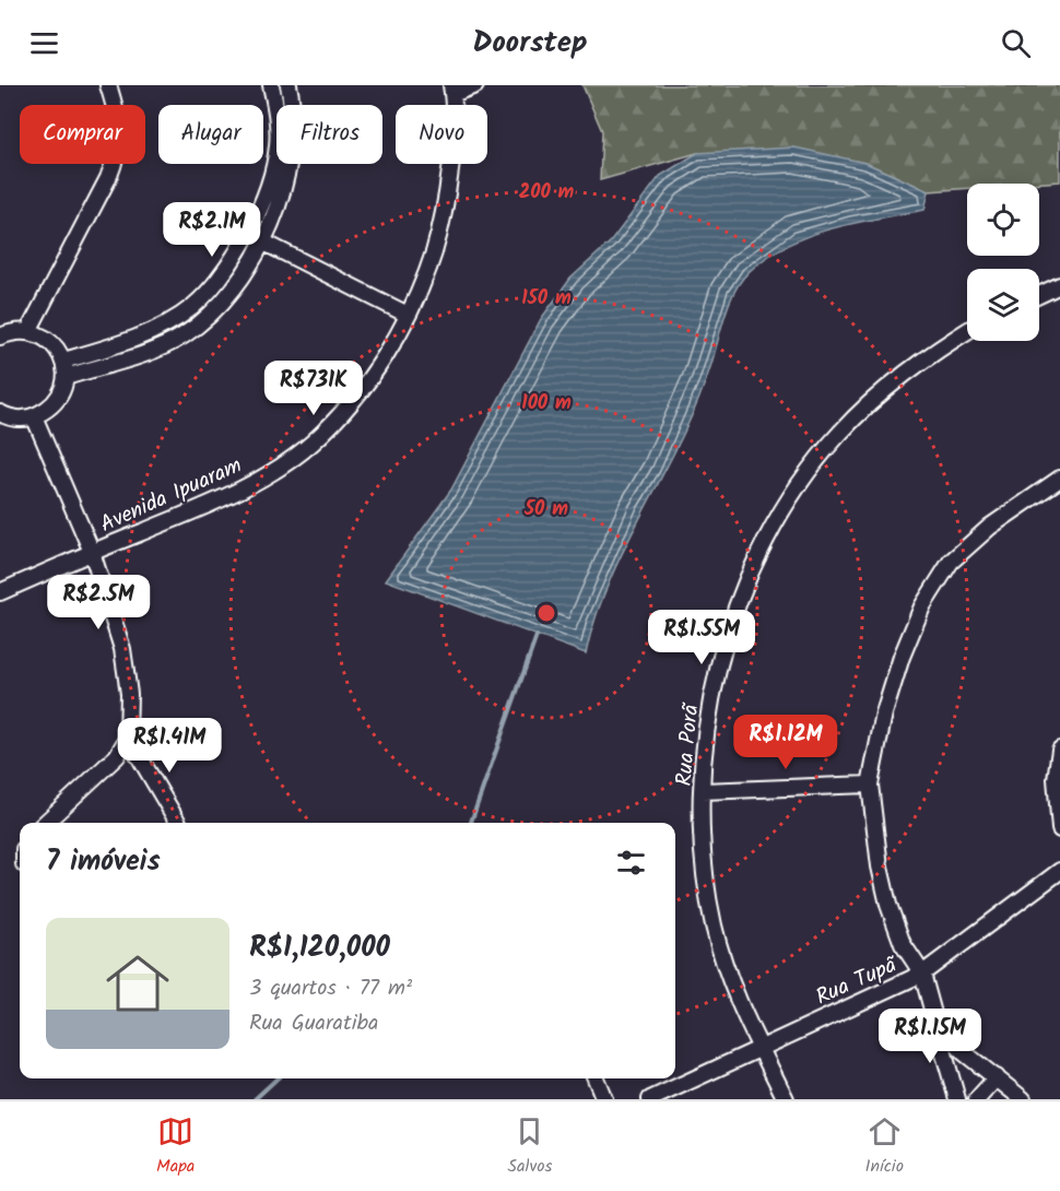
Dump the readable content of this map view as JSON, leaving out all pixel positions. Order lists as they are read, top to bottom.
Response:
{
  "streets": {
    "street": ["Avenida Ipuaram", "Rua Porã", "Rua Tupã"]
  },
  "crossings": [
    ["Rua Porã", "Rua Tupã"]
  ],
  "page": {
    "header": "Doorstep",
    "chip": [
      "Comprar",
      "Alugar",
      "Filtros",
      "Novo"
    ],
    "price": [
      "R$2.1M",
      "R$731K",
      "R$2.5M",
      "R$1.55M",
      "R$1.12M",
      "R$1.41M",
      "R$1.15M"
    ],
    "heading": "7 imóveis",
    "list": [
      {
        "name": "R$1,120,000",
        "note": "3 quartos · 77 m² · Rua Guaratiba"
      }
    ],
    "tabs": ["Mapa", "Salvos", "Início"]
  },
  "rings": [
    "200 m",
    "150 m",
    "100 m",
    "50 m"
  ]
}
